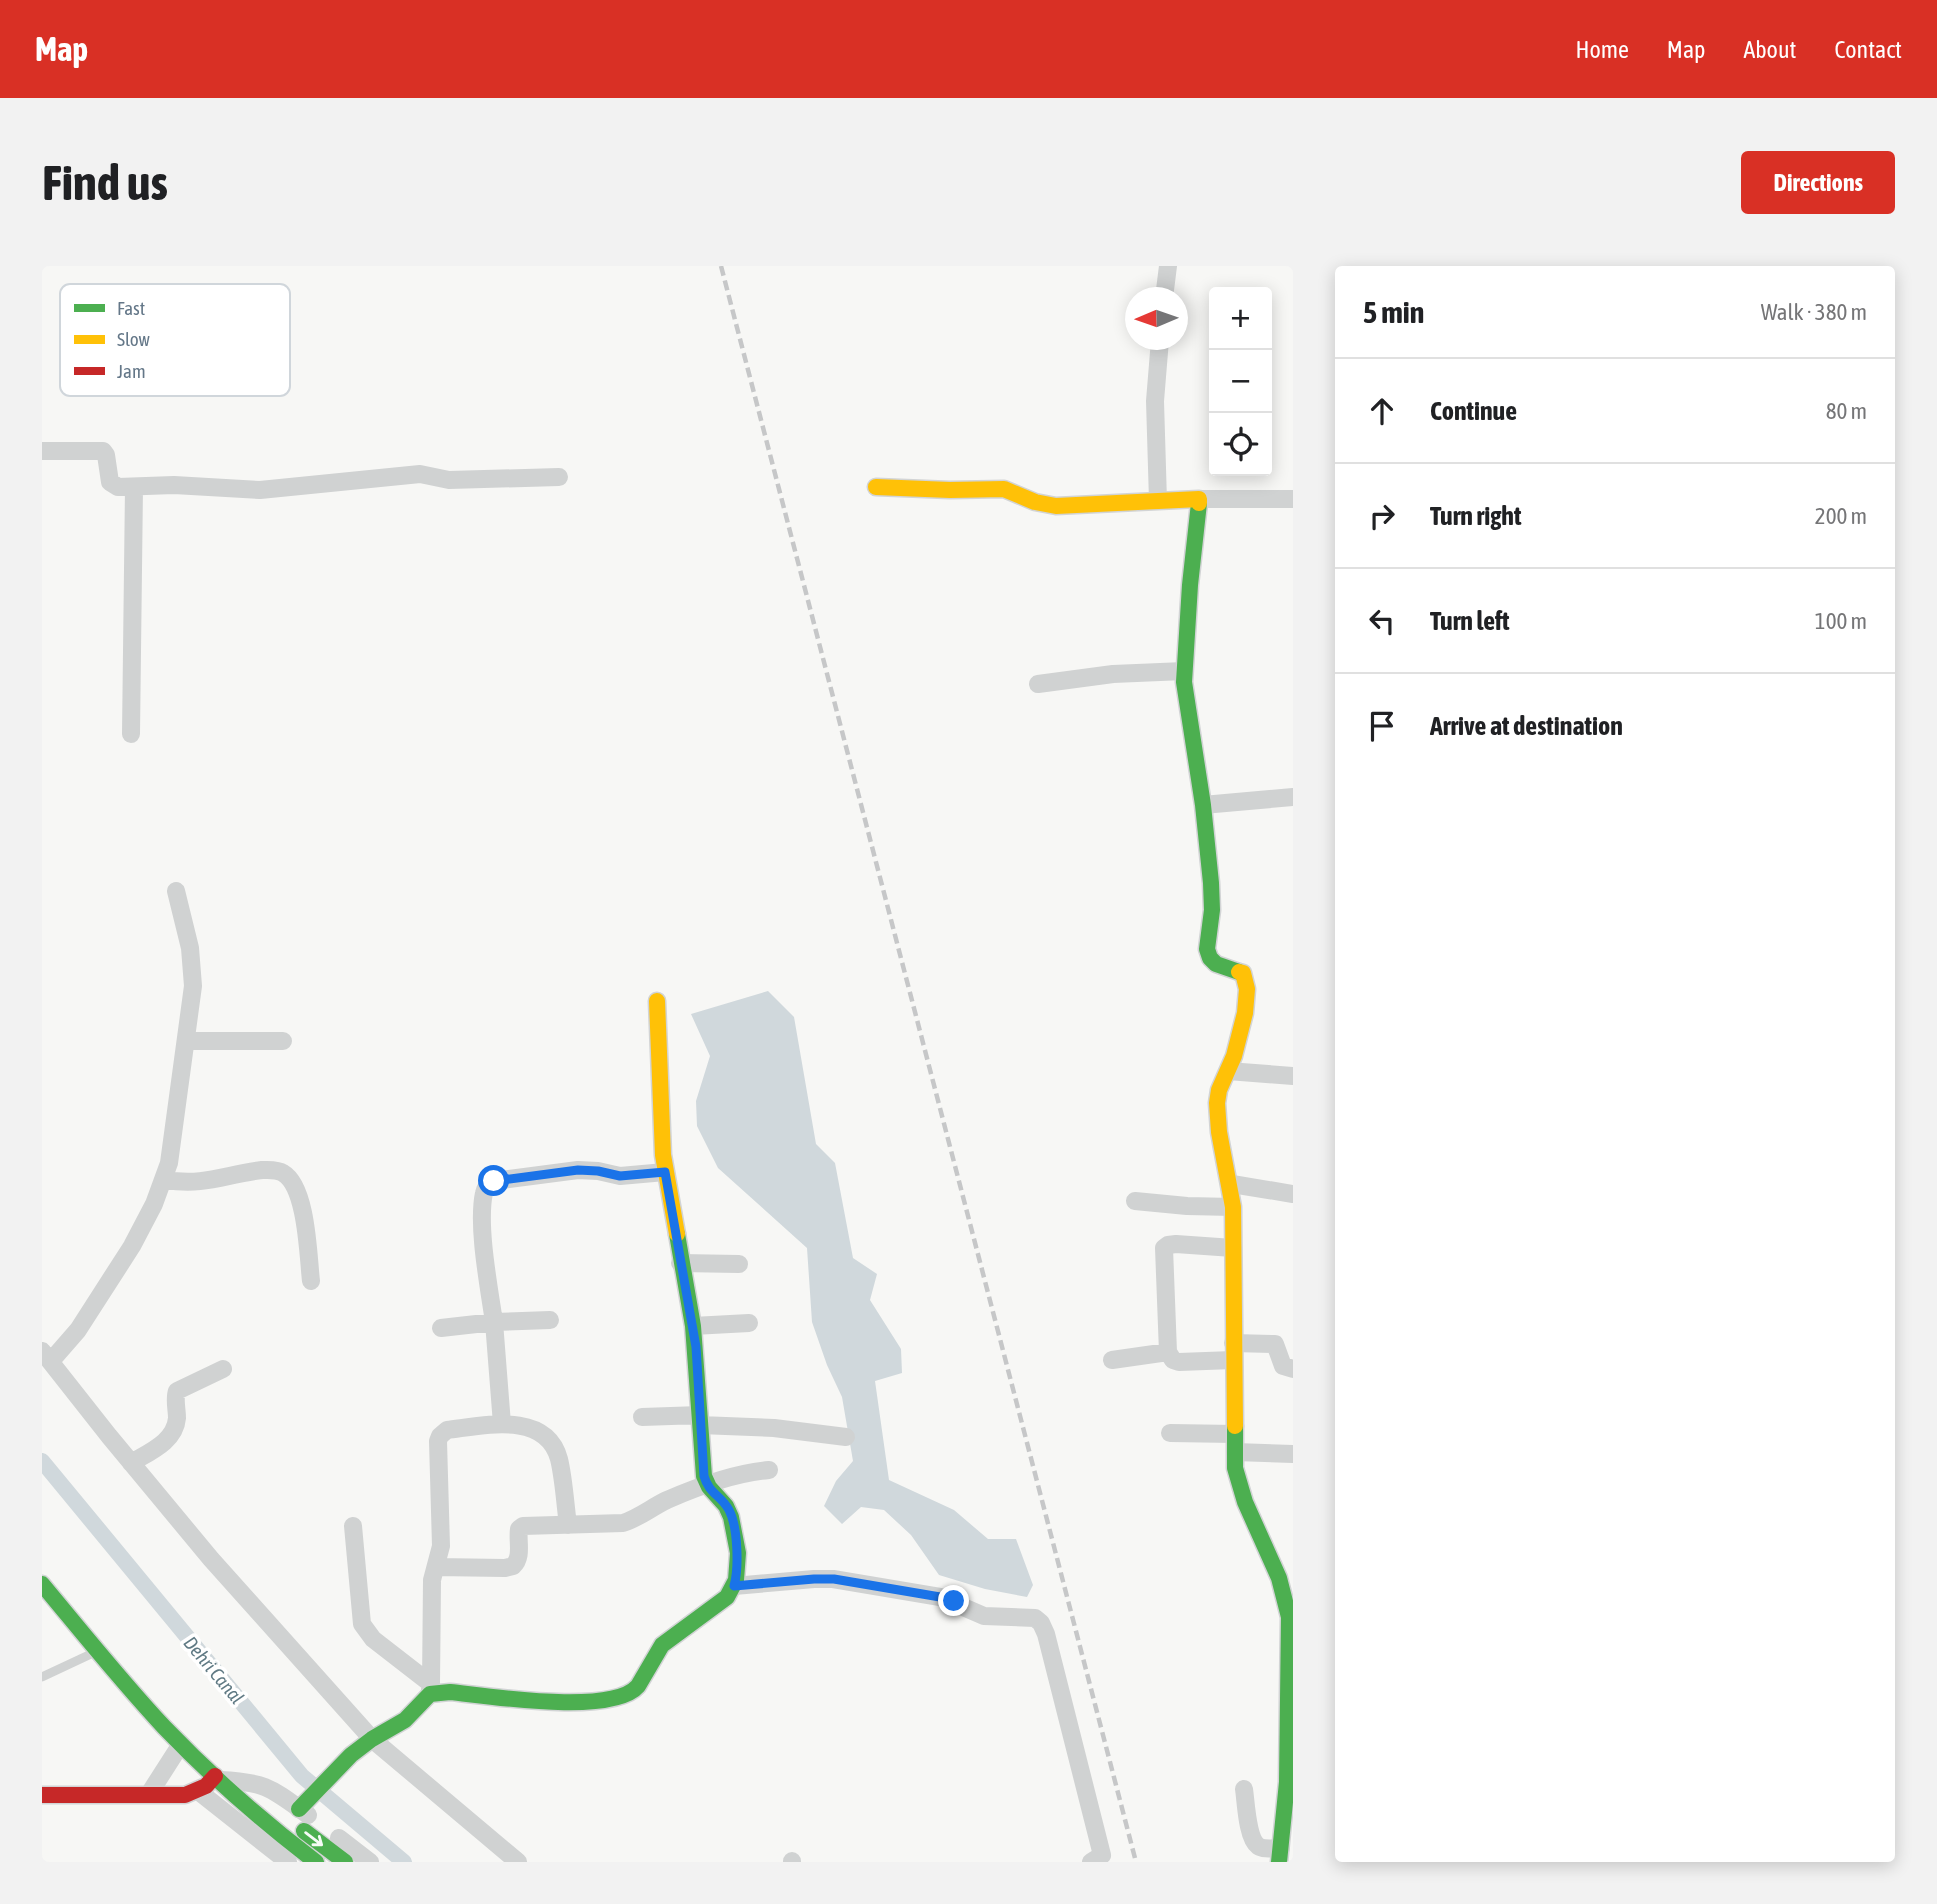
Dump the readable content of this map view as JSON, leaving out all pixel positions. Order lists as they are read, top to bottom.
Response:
{
  "water": ["Dehri Canal"],
  "legend": ["Fast", "Slow", "Jam"],
  "north": "left",
  "page": {
    "header": "Map",
    "nav": [
      "Home",
      "Map",
      "About",
      "Contact"
    ],
    "buttons": "Directions",
    "title": "Find us",
    "heading": ["5 min", "Walk · 380 m"],
    "map_buttons": ["+", "−"],
    "list": [
      ["Continue", "80 m"],
      ["Turn right", "200 m"],
      ["Turn left", "100 m"],
      "Arrive at destination"
    ]
  }
}
